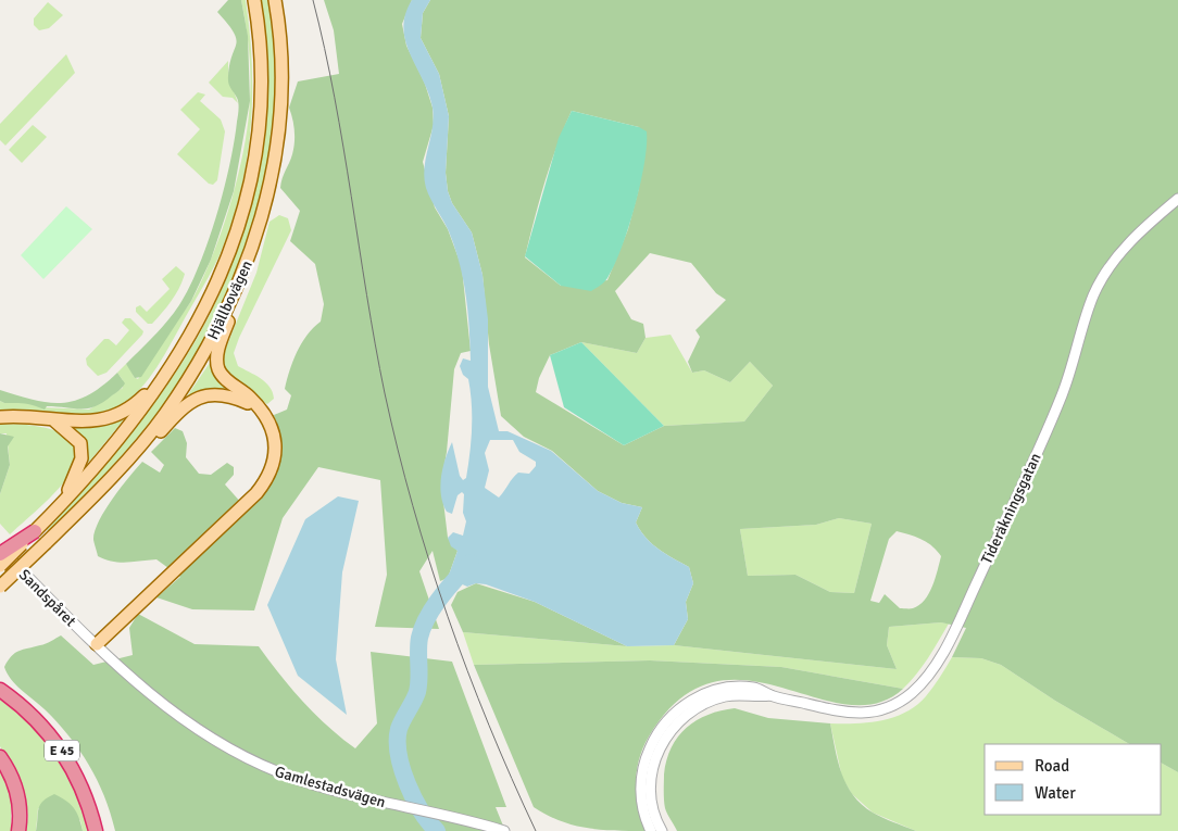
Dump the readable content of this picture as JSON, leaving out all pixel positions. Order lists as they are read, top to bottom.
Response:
{
  "streets": {
    "highway": ["E 45"],
    "main road": ["Hjällbovägen"],
    "street": ["Tideräkningsgatan", "Sandspåret", "Gamlestadsvägen"]
  },
  "crossings": [
    ["Sandspåret", "Gamlestadsvägen"]
  ],
  "legend": ["Road", "Water"]
}
